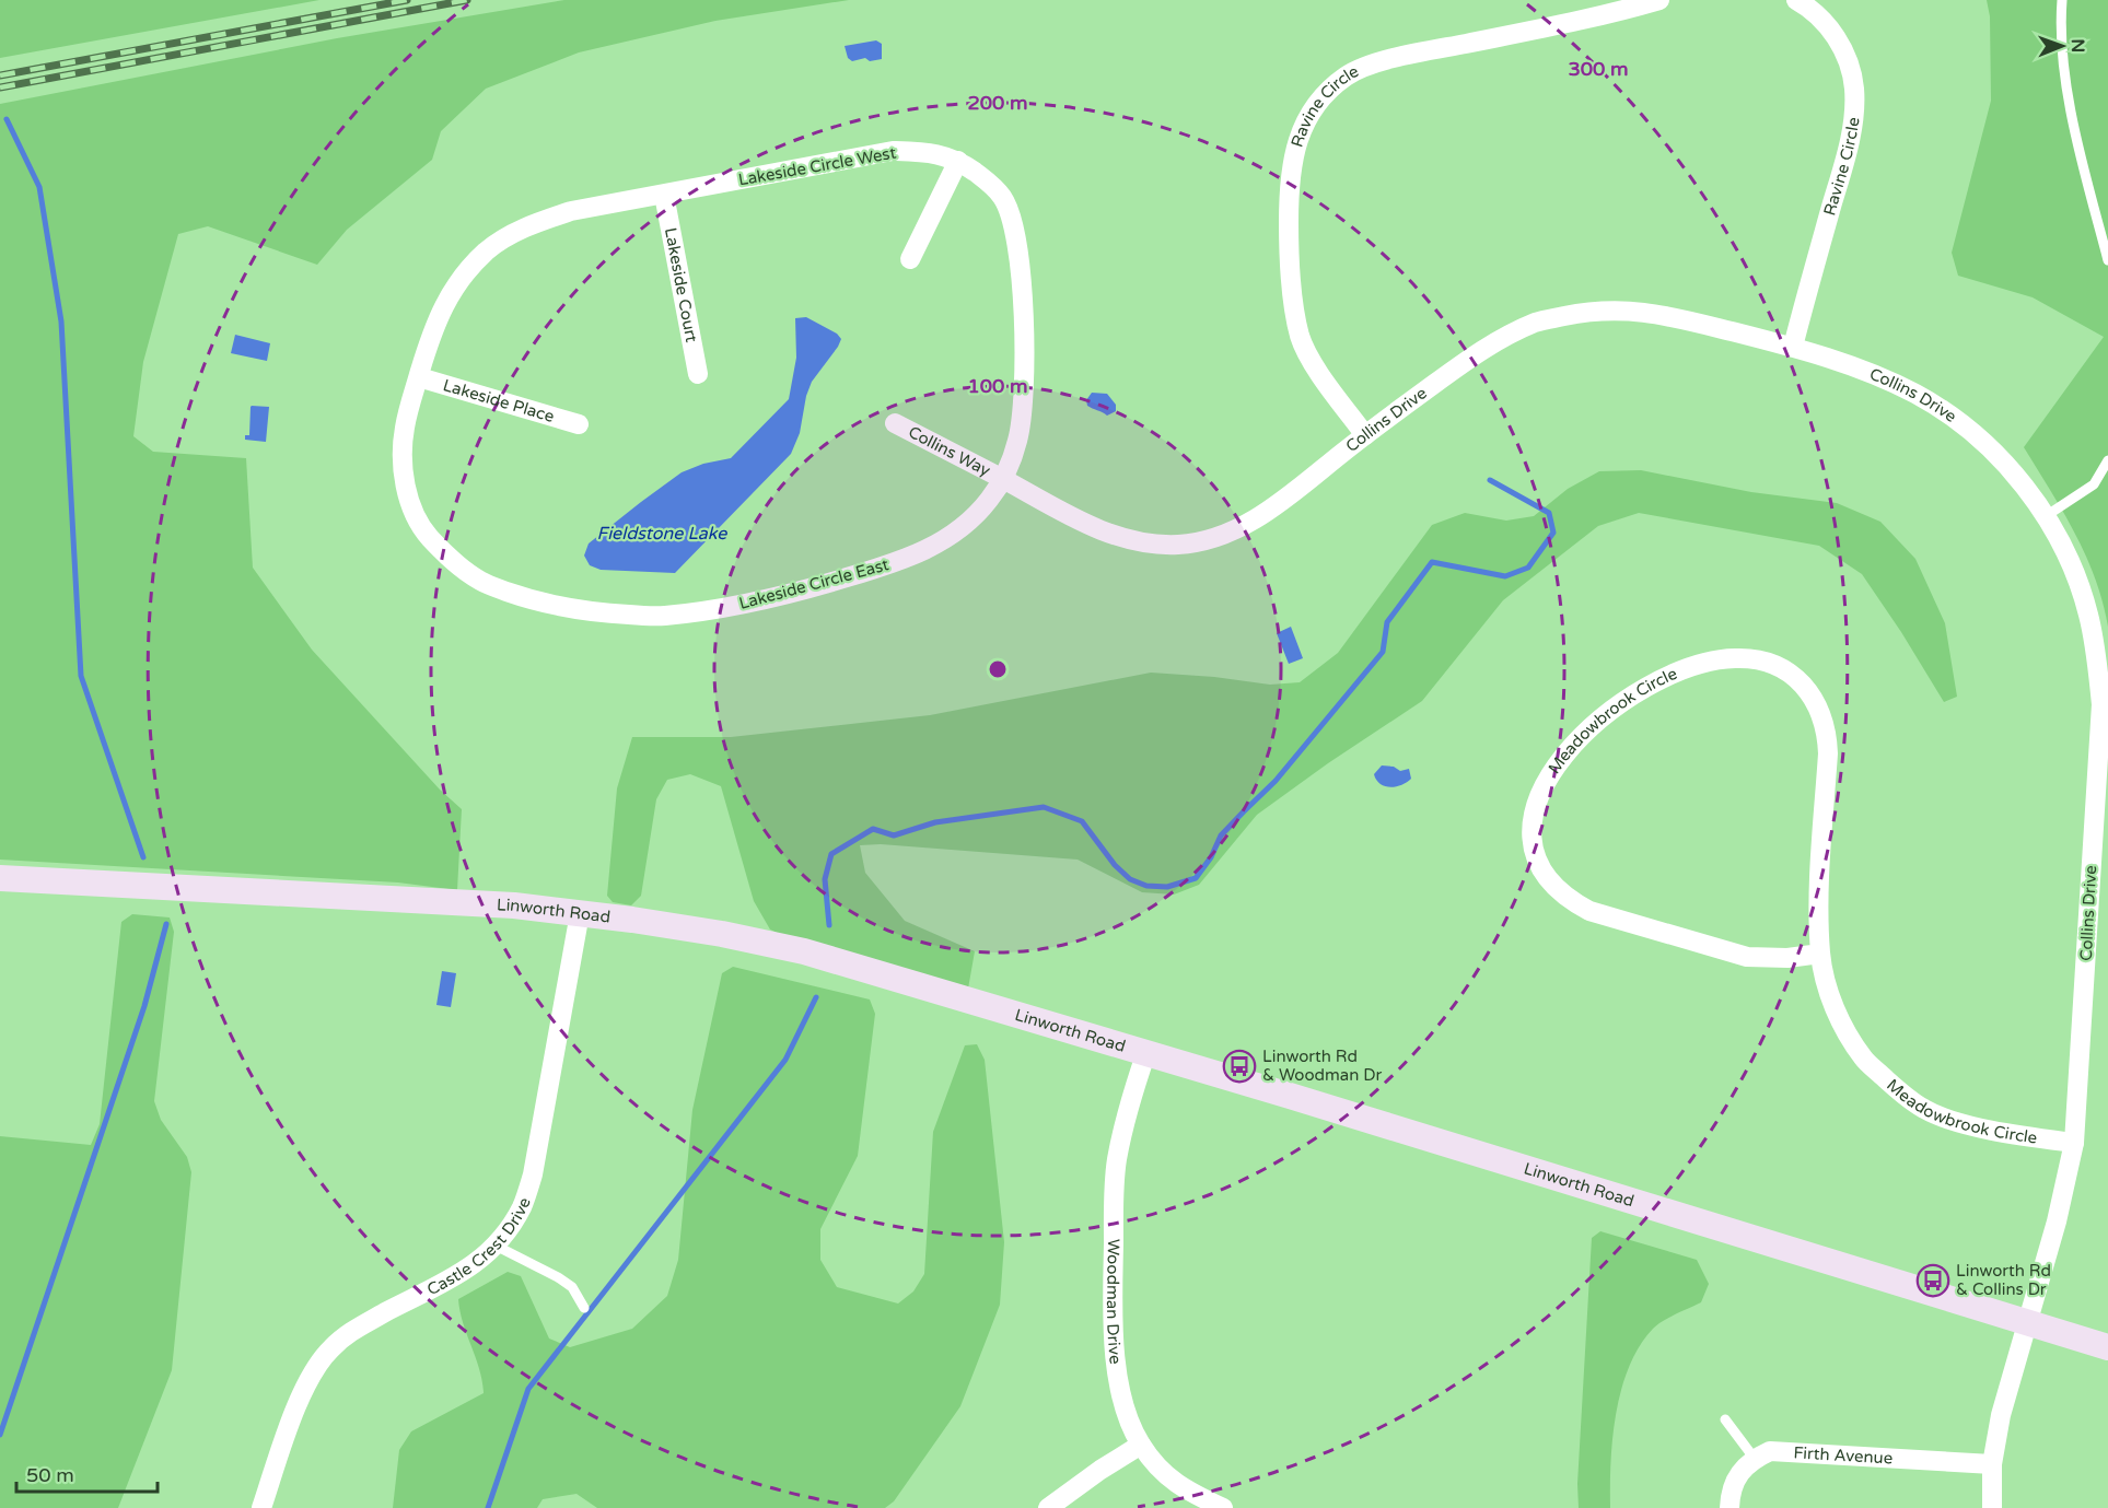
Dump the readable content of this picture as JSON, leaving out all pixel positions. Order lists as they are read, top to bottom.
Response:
{
  "streets": {
    "main road": ["Linworth Road"],
    "street": [
      "Ravine Circle",
      "Lakeside Circle West",
      "Lakeside Court",
      "Collins Drive",
      "Lakeside Place",
      "Collins Way",
      "Lakeside Circle East",
      "Meadowbrook Circle",
      "Castle Crest Drive",
      "Woodman Drive",
      "Firth Avenue"
    ]
  },
  "crossings": [
    ["Ravine Circle", "Collins Drive"],
    ["Lakeside Circle West", "Lakeside Court"],
    ["Lakeside Circle West", "Collins Drive"],
    ["Lakeside Circle West", "Lakeside Place"],
    ["Lakeside Circle West", "Collins Way"],
    ["Lakeside Circle West", "Lakeside Circle East"],
    ["Collins Drive", "Collins Way"],
    ["Collins Drive", "Lakeside Circle East"],
    ["Collins Drive", "Meadowbrook Circle"],
    ["Collins Drive", "Linworth Road"],
    ["Collins Drive", "Firth Avenue"],
    ["Lakeside Place", "Lakeside Circle East"],
    ["Collins Way", "Lakeside Circle East"],
    ["Linworth Road", "Castle Crest Drive"],
    ["Linworth Road", "Woodman Drive"]
  ],
  "water": ["Fieldstone Lake"],
  "places": {
    "bus stop": ["Linworth Rd & Woodman Dr", "Linworth Rd & Collins Dr"]
  },
  "scale_bar": "50 m",
  "north": "right",
  "rings": ["300 m", "200 m", "100 m"]
}
